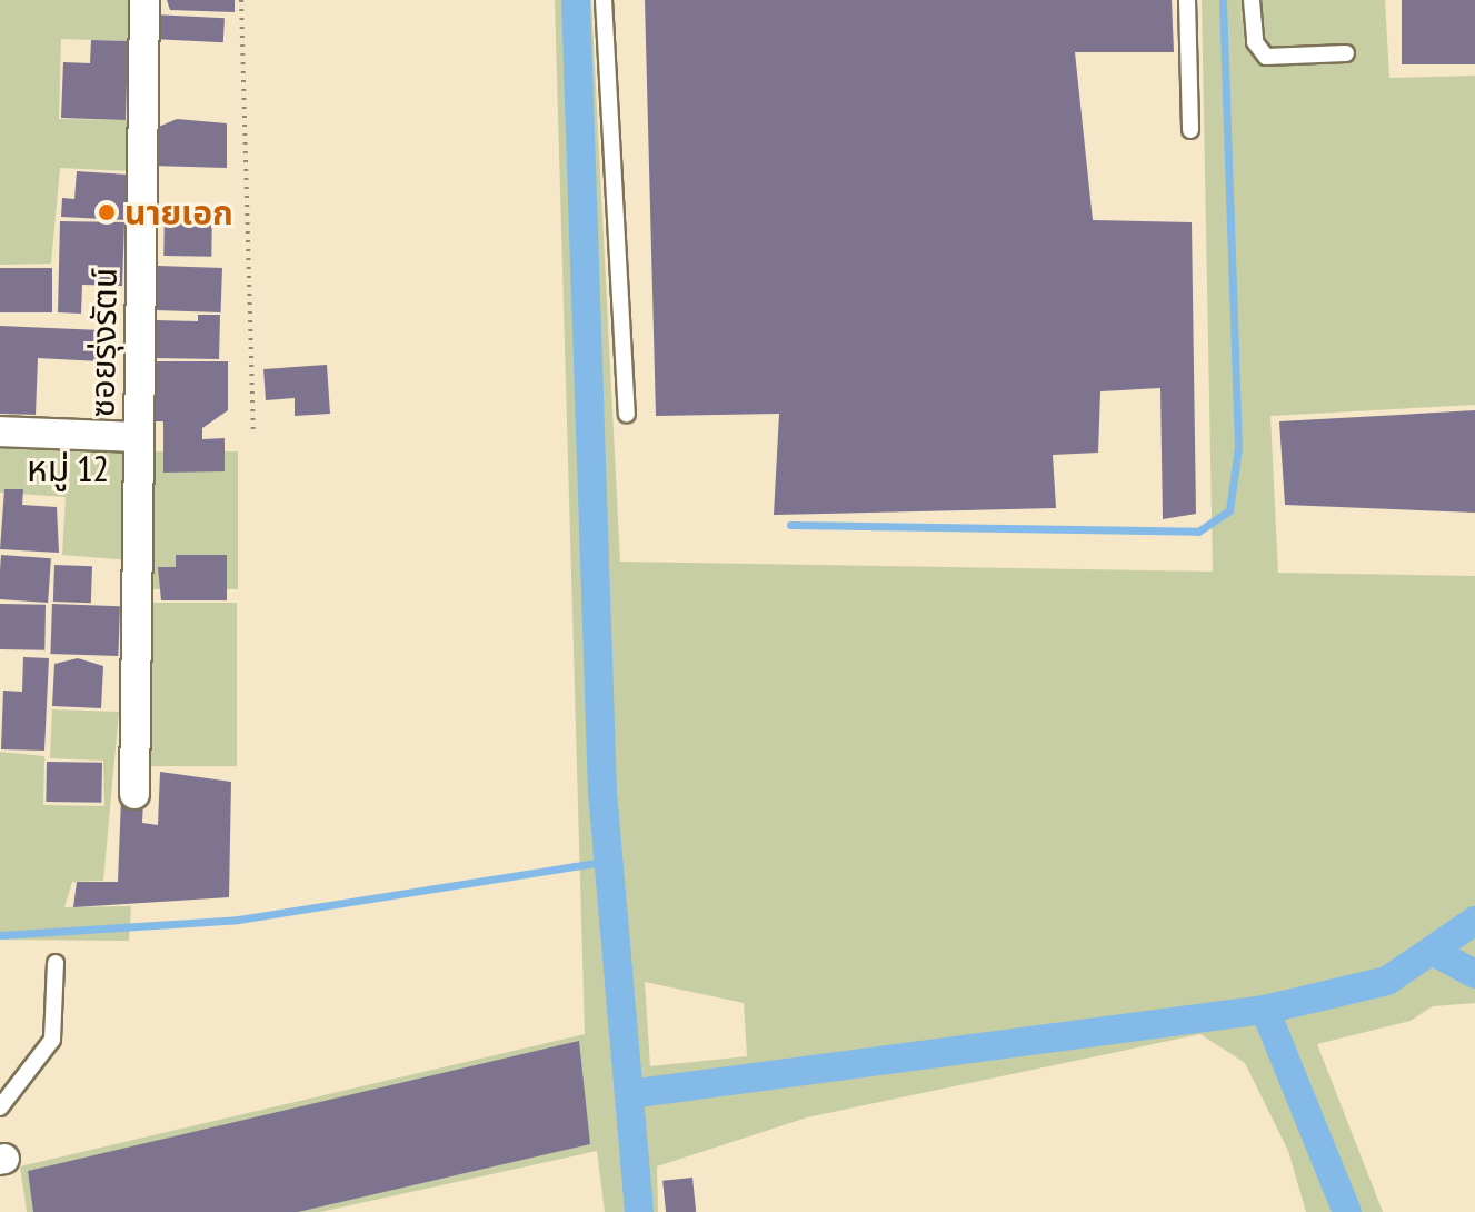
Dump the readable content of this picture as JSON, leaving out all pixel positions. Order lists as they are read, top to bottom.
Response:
{
  "streets": {
    "street": ["ซอยรุ่งรัตน์"]
  },
  "districts": ["หมู่ 12"],
  "places": ["นายเอก"]
}
